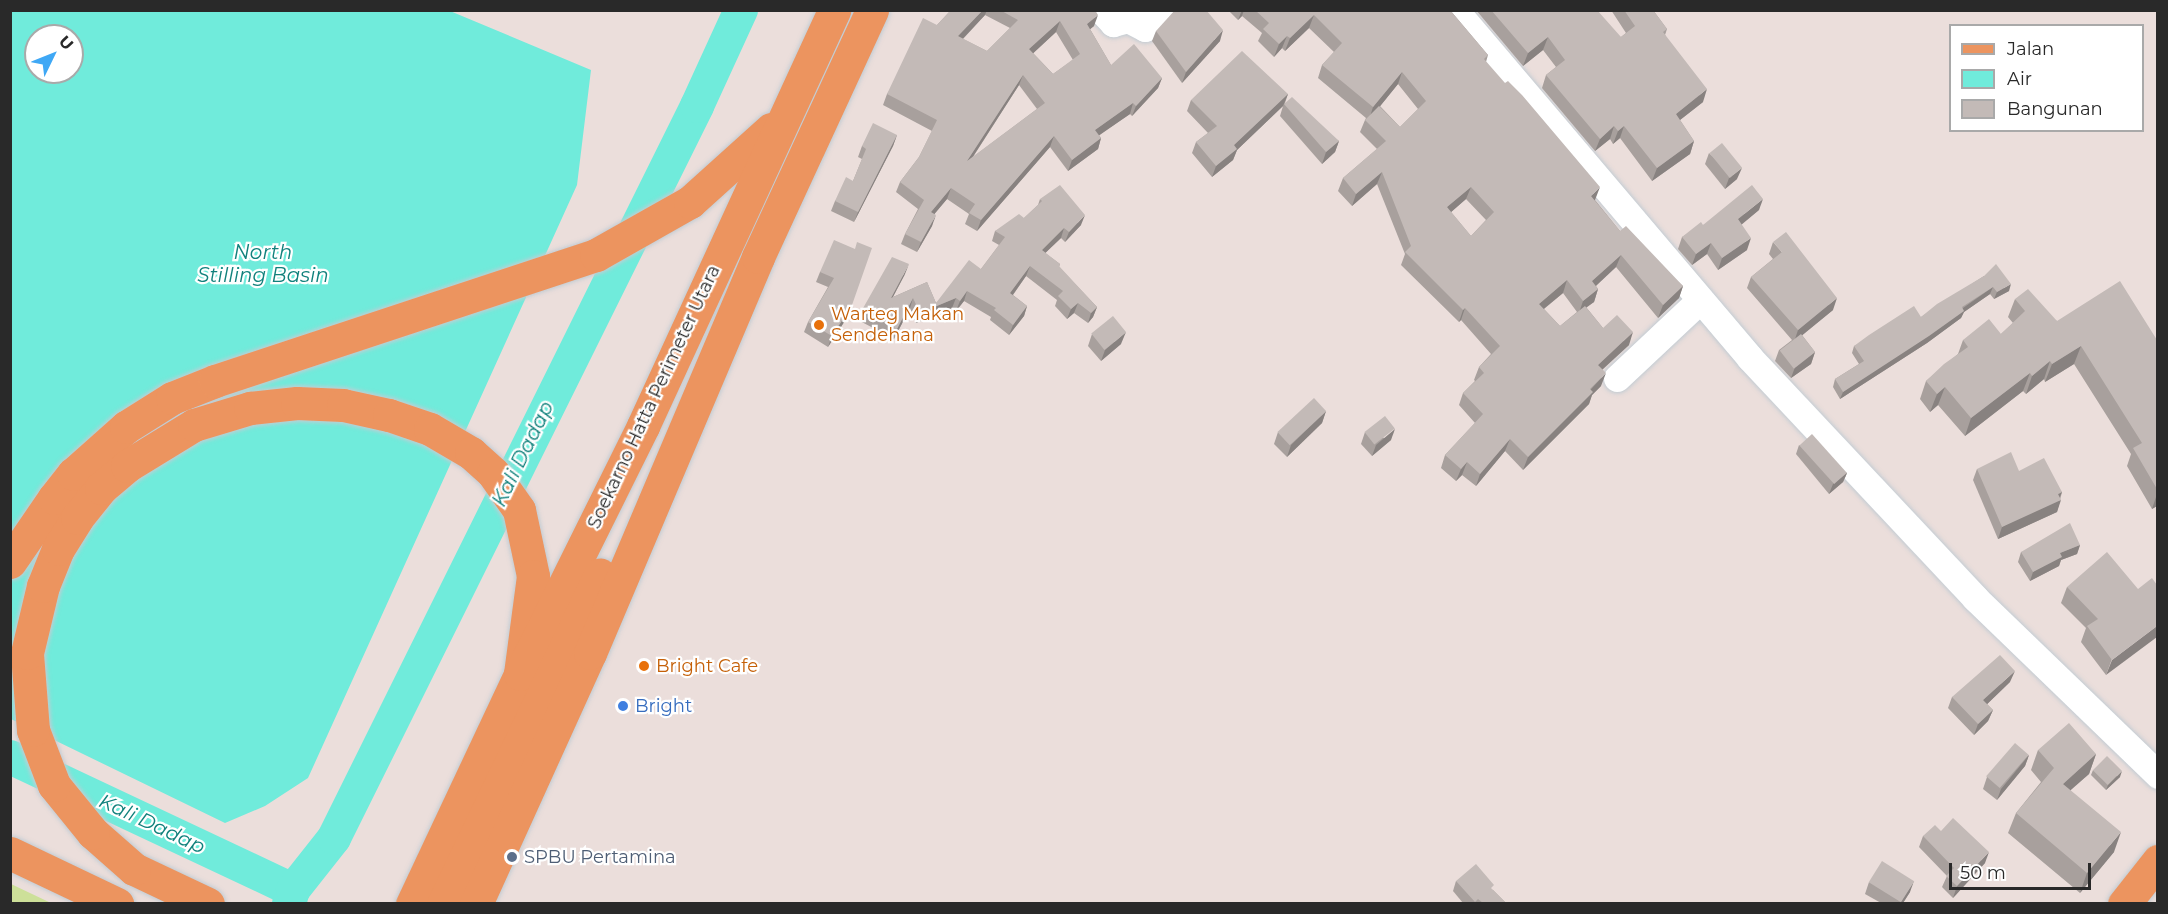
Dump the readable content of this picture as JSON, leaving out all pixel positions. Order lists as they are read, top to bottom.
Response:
{
  "streets": {
    "main road": ["Soekarno Hatta Perimeter Utara"]
  },
  "water": ["North Stilling Basin", "Kali Dadap"],
  "places": [
    "Warteg Makan Sendehana",
    "Bright Cafe",
    "Bright",
    "SPBU Pertamina"
  ],
  "legend": ["Jalan", "Air", "Bangunan"],
  "scale_bar": "50 m",
  "north": "top right"
}
